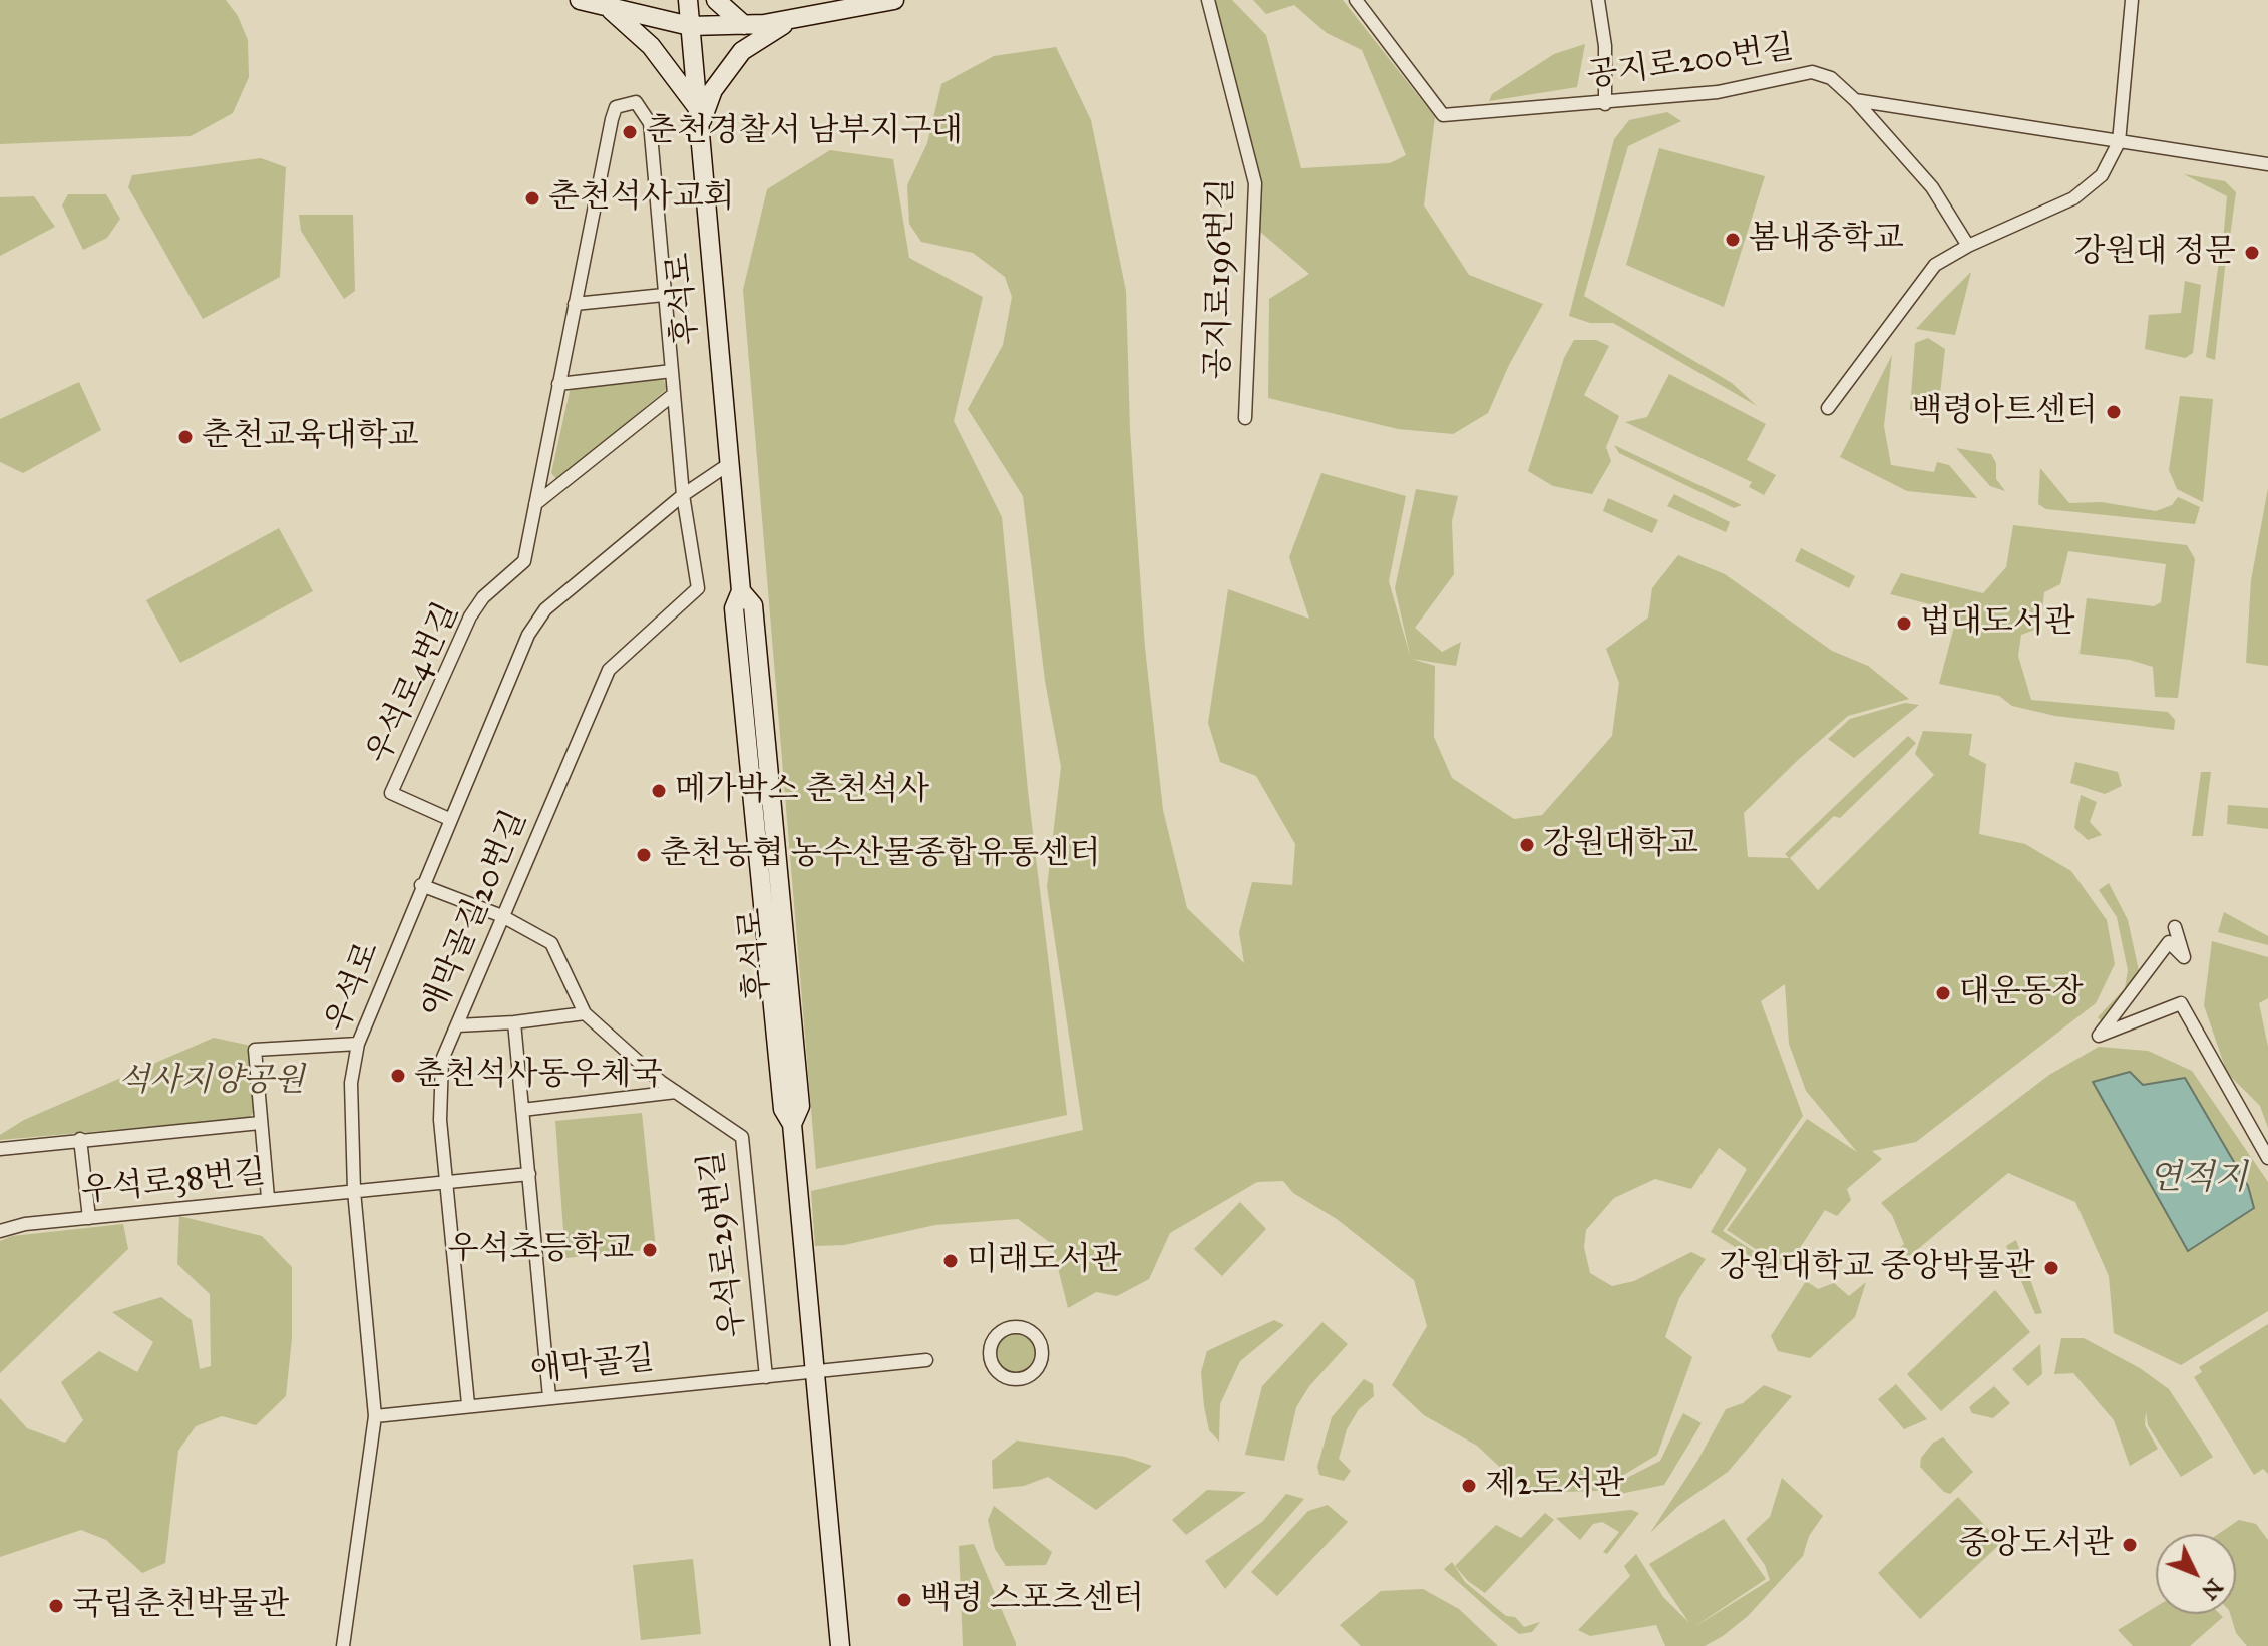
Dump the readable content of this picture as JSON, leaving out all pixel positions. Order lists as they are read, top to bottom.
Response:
{
  "streets": {
    "street": [
      "공지로200번길",
      "공지로196번길",
      "후석로",
      "우석로4번길",
      "애막골길20번길",
      "우석로",
      "우석로38번길",
      "우석로29번길",
      "애막골길"
    ]
  },
  "crossings": [
    ["후석로", "우석로"],
    ["후석로", "애막골길"],
    ["우석로4번길", "애막골길20번길"],
    ["우석로4번길", "우석로"],
    ["애막골길20번길", "우석로"],
    ["애막골길20번길", "우석로38번길"],
    ["애막골길20번길", "우석로29번길"],
    ["애막골길20번길", "애막골길"],
    ["우석로", "우석로38번길"],
    ["우석로", "우석로29번길"],
    ["우석로", "애막골길"],
    ["우석로29번길", "애막골길"]
  ],
  "water": ["연적지"],
  "parks": ["석사지양공원"],
  "places": [
    "춘천경찰서 남부지구대",
    "춘천석사교회",
    "봄내중학교",
    "강원대 정문",
    "백령아트센터",
    "춘천교육대학교",
    "법대도서관",
    "메가박스 춘천석사",
    "강원대학교",
    "춘천농협 농수산물종합유통센터",
    "대운동장",
    "춘천석사동우체국",
    "우석초등학교",
    "미래도서관",
    "강원대학교 중앙박물관",
    "제2도서관",
    "중앙도서관",
    "백령 스포츠센터",
    "국립춘천박물관"
  ],
  "north": "bottom right"
}
